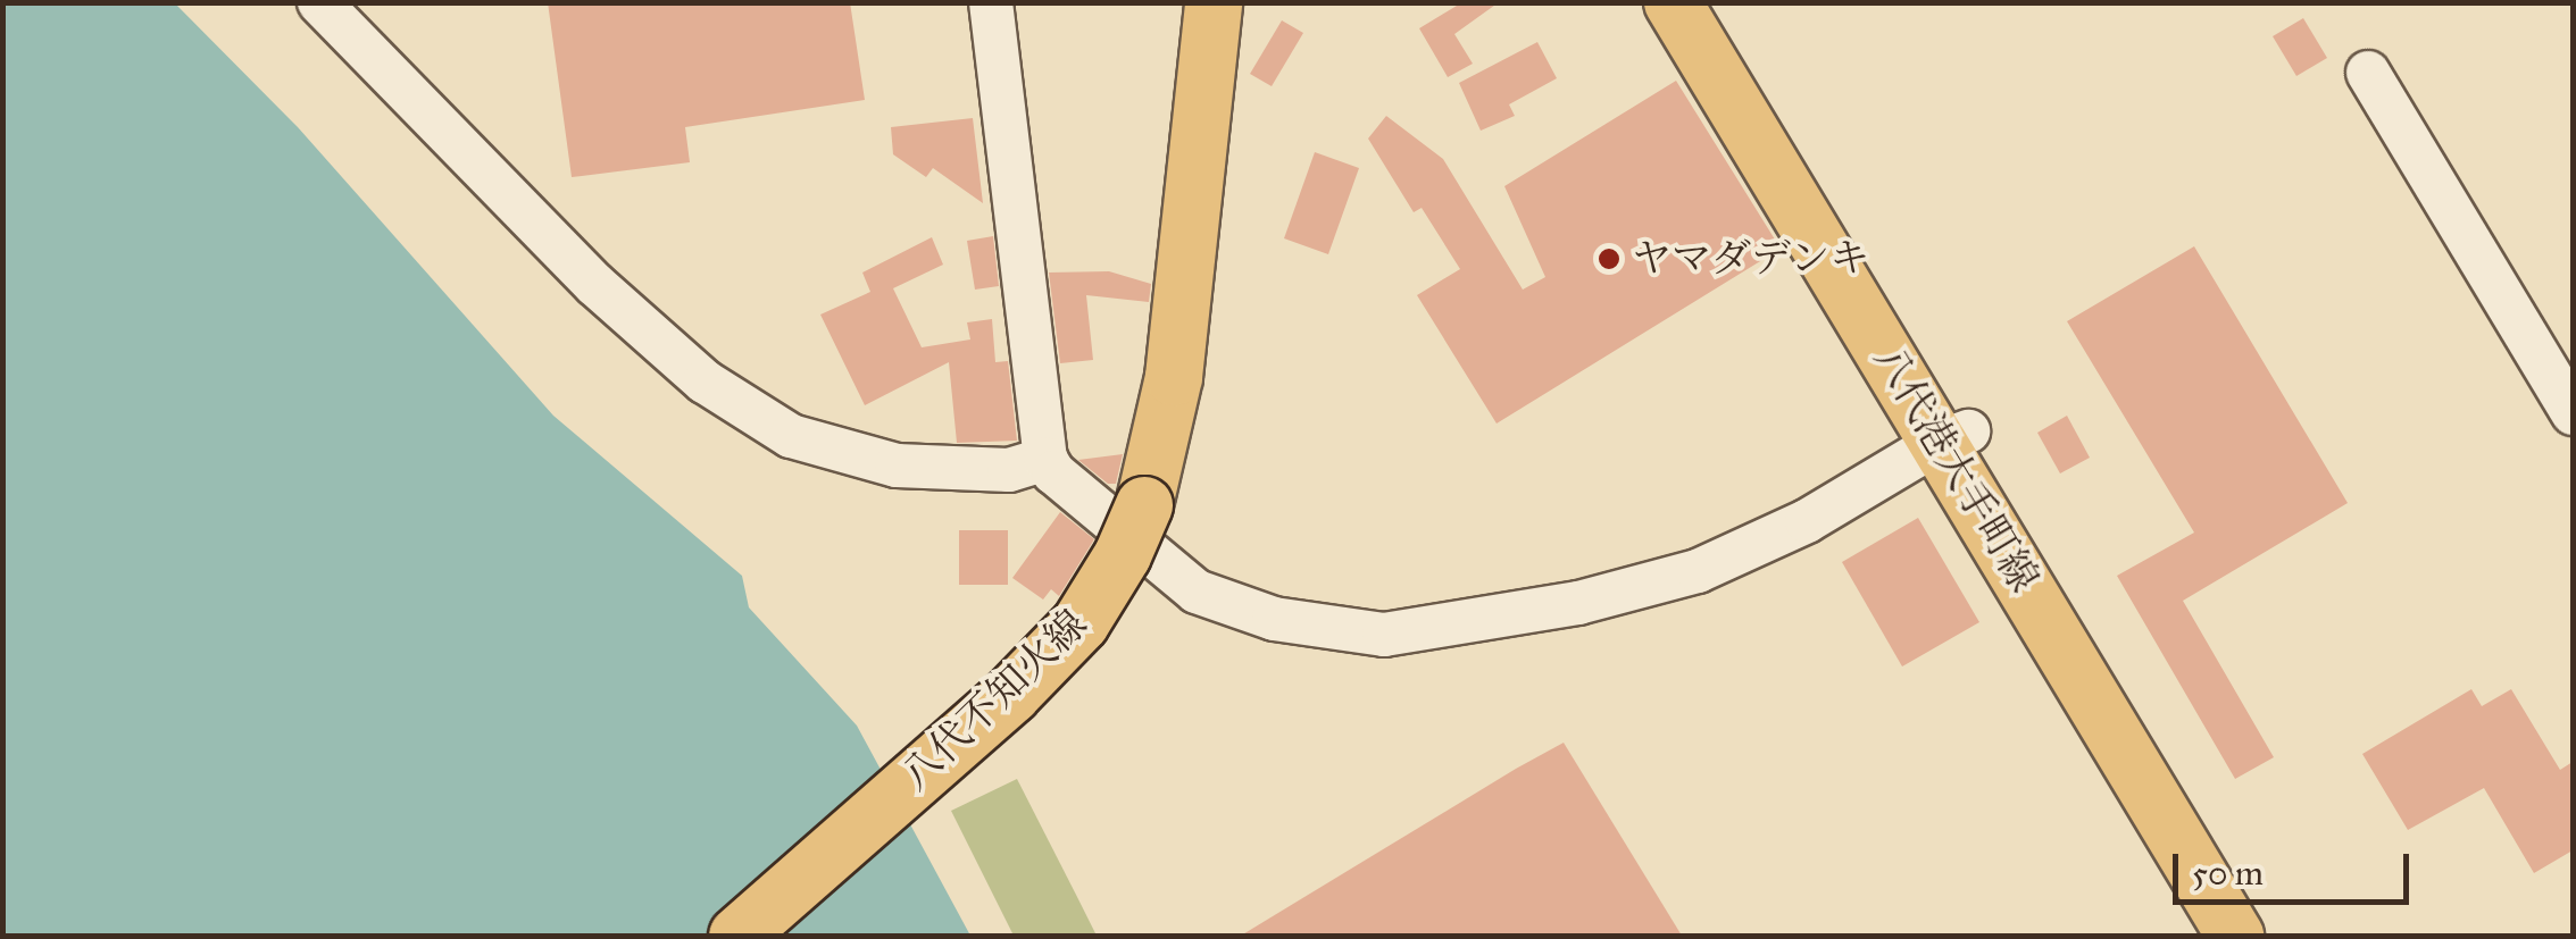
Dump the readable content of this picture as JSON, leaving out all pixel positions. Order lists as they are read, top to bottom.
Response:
{
  "streets": {
    "main road": ["八代港大手町線", "八代不知火線"]
  },
  "places": ["ヤマダデンキ"],
  "scale_bar": "50 m"
}
